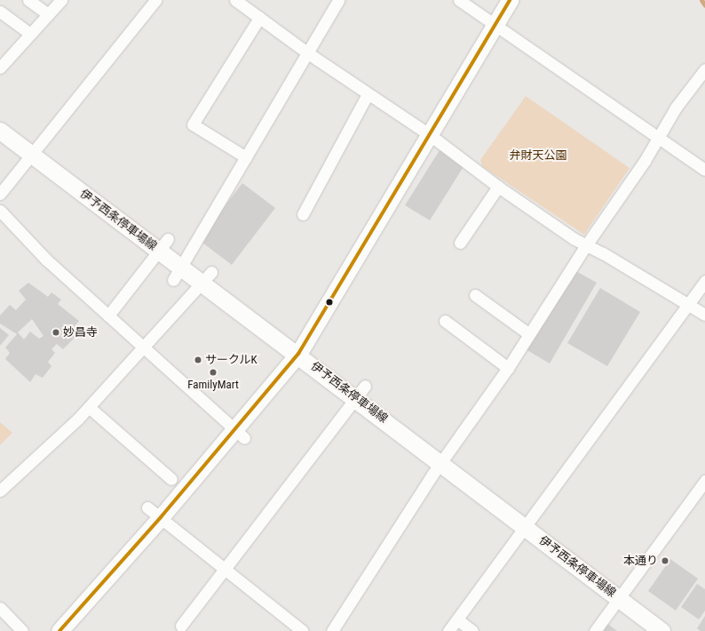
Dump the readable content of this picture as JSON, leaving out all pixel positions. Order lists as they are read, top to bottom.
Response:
{
  "streets": {
    "main road": ["伊予西条停車場線"]
  },
  "parks": ["弁財天公園"],
  "places": [
    "妙昌寺",
    "サークルK",
    "FamilyMart",
    "本通り"
  ]
}
